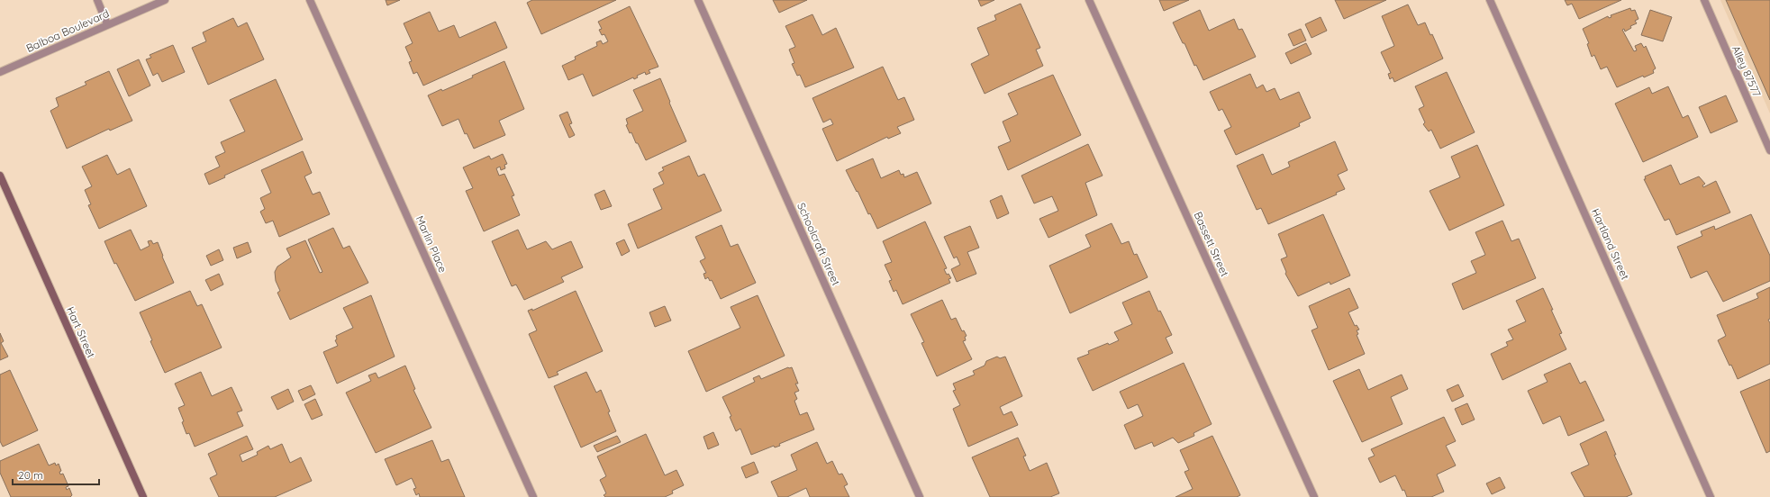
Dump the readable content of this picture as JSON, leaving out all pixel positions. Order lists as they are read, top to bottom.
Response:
{
  "streets": {
    "street": [
      "Balboa Boulevard",
      "Alley 87577",
      "Marlin Place",
      "Schoolcraft Street",
      "Bassett Street",
      "Hartland Street",
      "Hart Street"
    ]
  },
  "scale_bar": "20 m"
}
